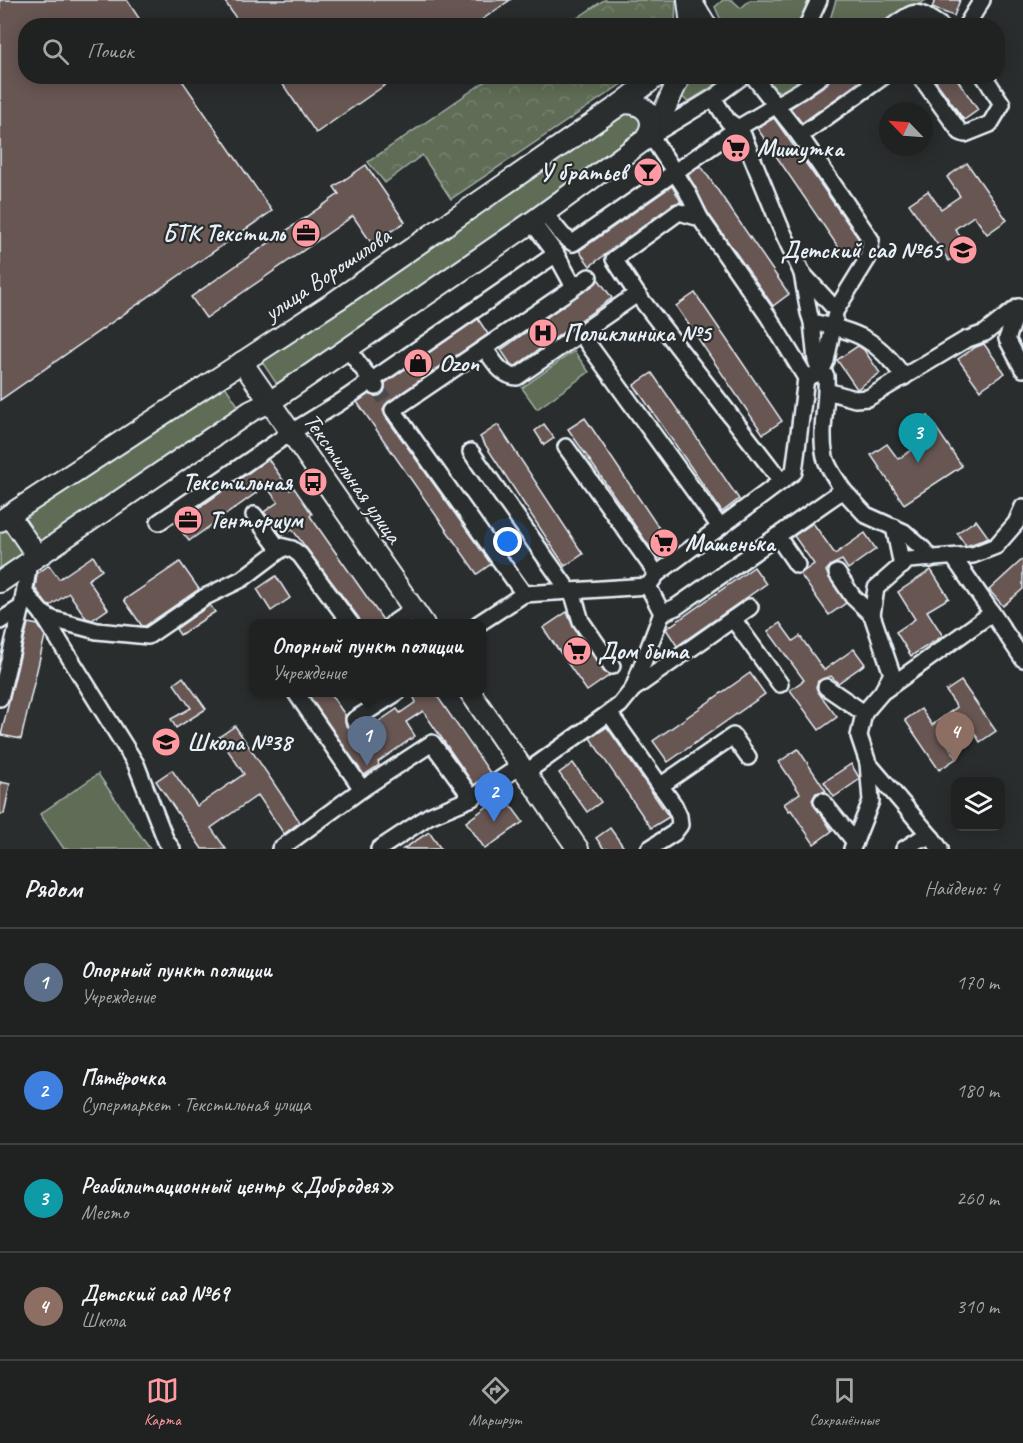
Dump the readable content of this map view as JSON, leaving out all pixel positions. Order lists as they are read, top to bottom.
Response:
{
  "streets": {
    "main road": ["улица Ворошилова", "Текстильная улица"]
  },
  "crossings": [
    ["улица Ворошилова", "Текстильная улица"]
  ],
  "places": {
    "supermarket": ["Мишутка", "Машенька", "Дом быта"],
    "bar": ["У братьев"],
    "office": ["БТК Текстиль", "Тенториум"],
    "school or university": ["Детский сад №65", "Школа №38"],
    "hospital": ["Поликлиника №5"],
    "shop": ["Ozon"],
    "bus stop": ["Текстильная"]
  },
  "north": "top left",
  "page": {
    "search": "Поиск",
    "pins": [
      "3",
      "4",
      "1",
      "2"
    ],
    "popup": ["Опорный пункт полиции", "Учреждение"],
    "heading": ["Рядом", "Найдено: 4"],
    "list": [
      {
        "mark": "1",
        "name": "Опорный пункт полиции",
        "note": "Учреждение",
        "value": "170 m"
      },
      {
        "mark": "2",
        "name": "Пятёрочка",
        "note": "Супермаркет · Текстильная улица",
        "value": "180 m"
      },
      {
        "mark": "3",
        "name": "Реабилитационный центр «Добродея»",
        "note": "Место",
        "value": "260 m"
      },
      {
        "mark": "4",
        "name": "Детский сад №69",
        "note": "Школа",
        "value": "310 m"
      }
    ],
    "nav": ["Карта", "Маршрут", "Сохранённые"]
  }
}
